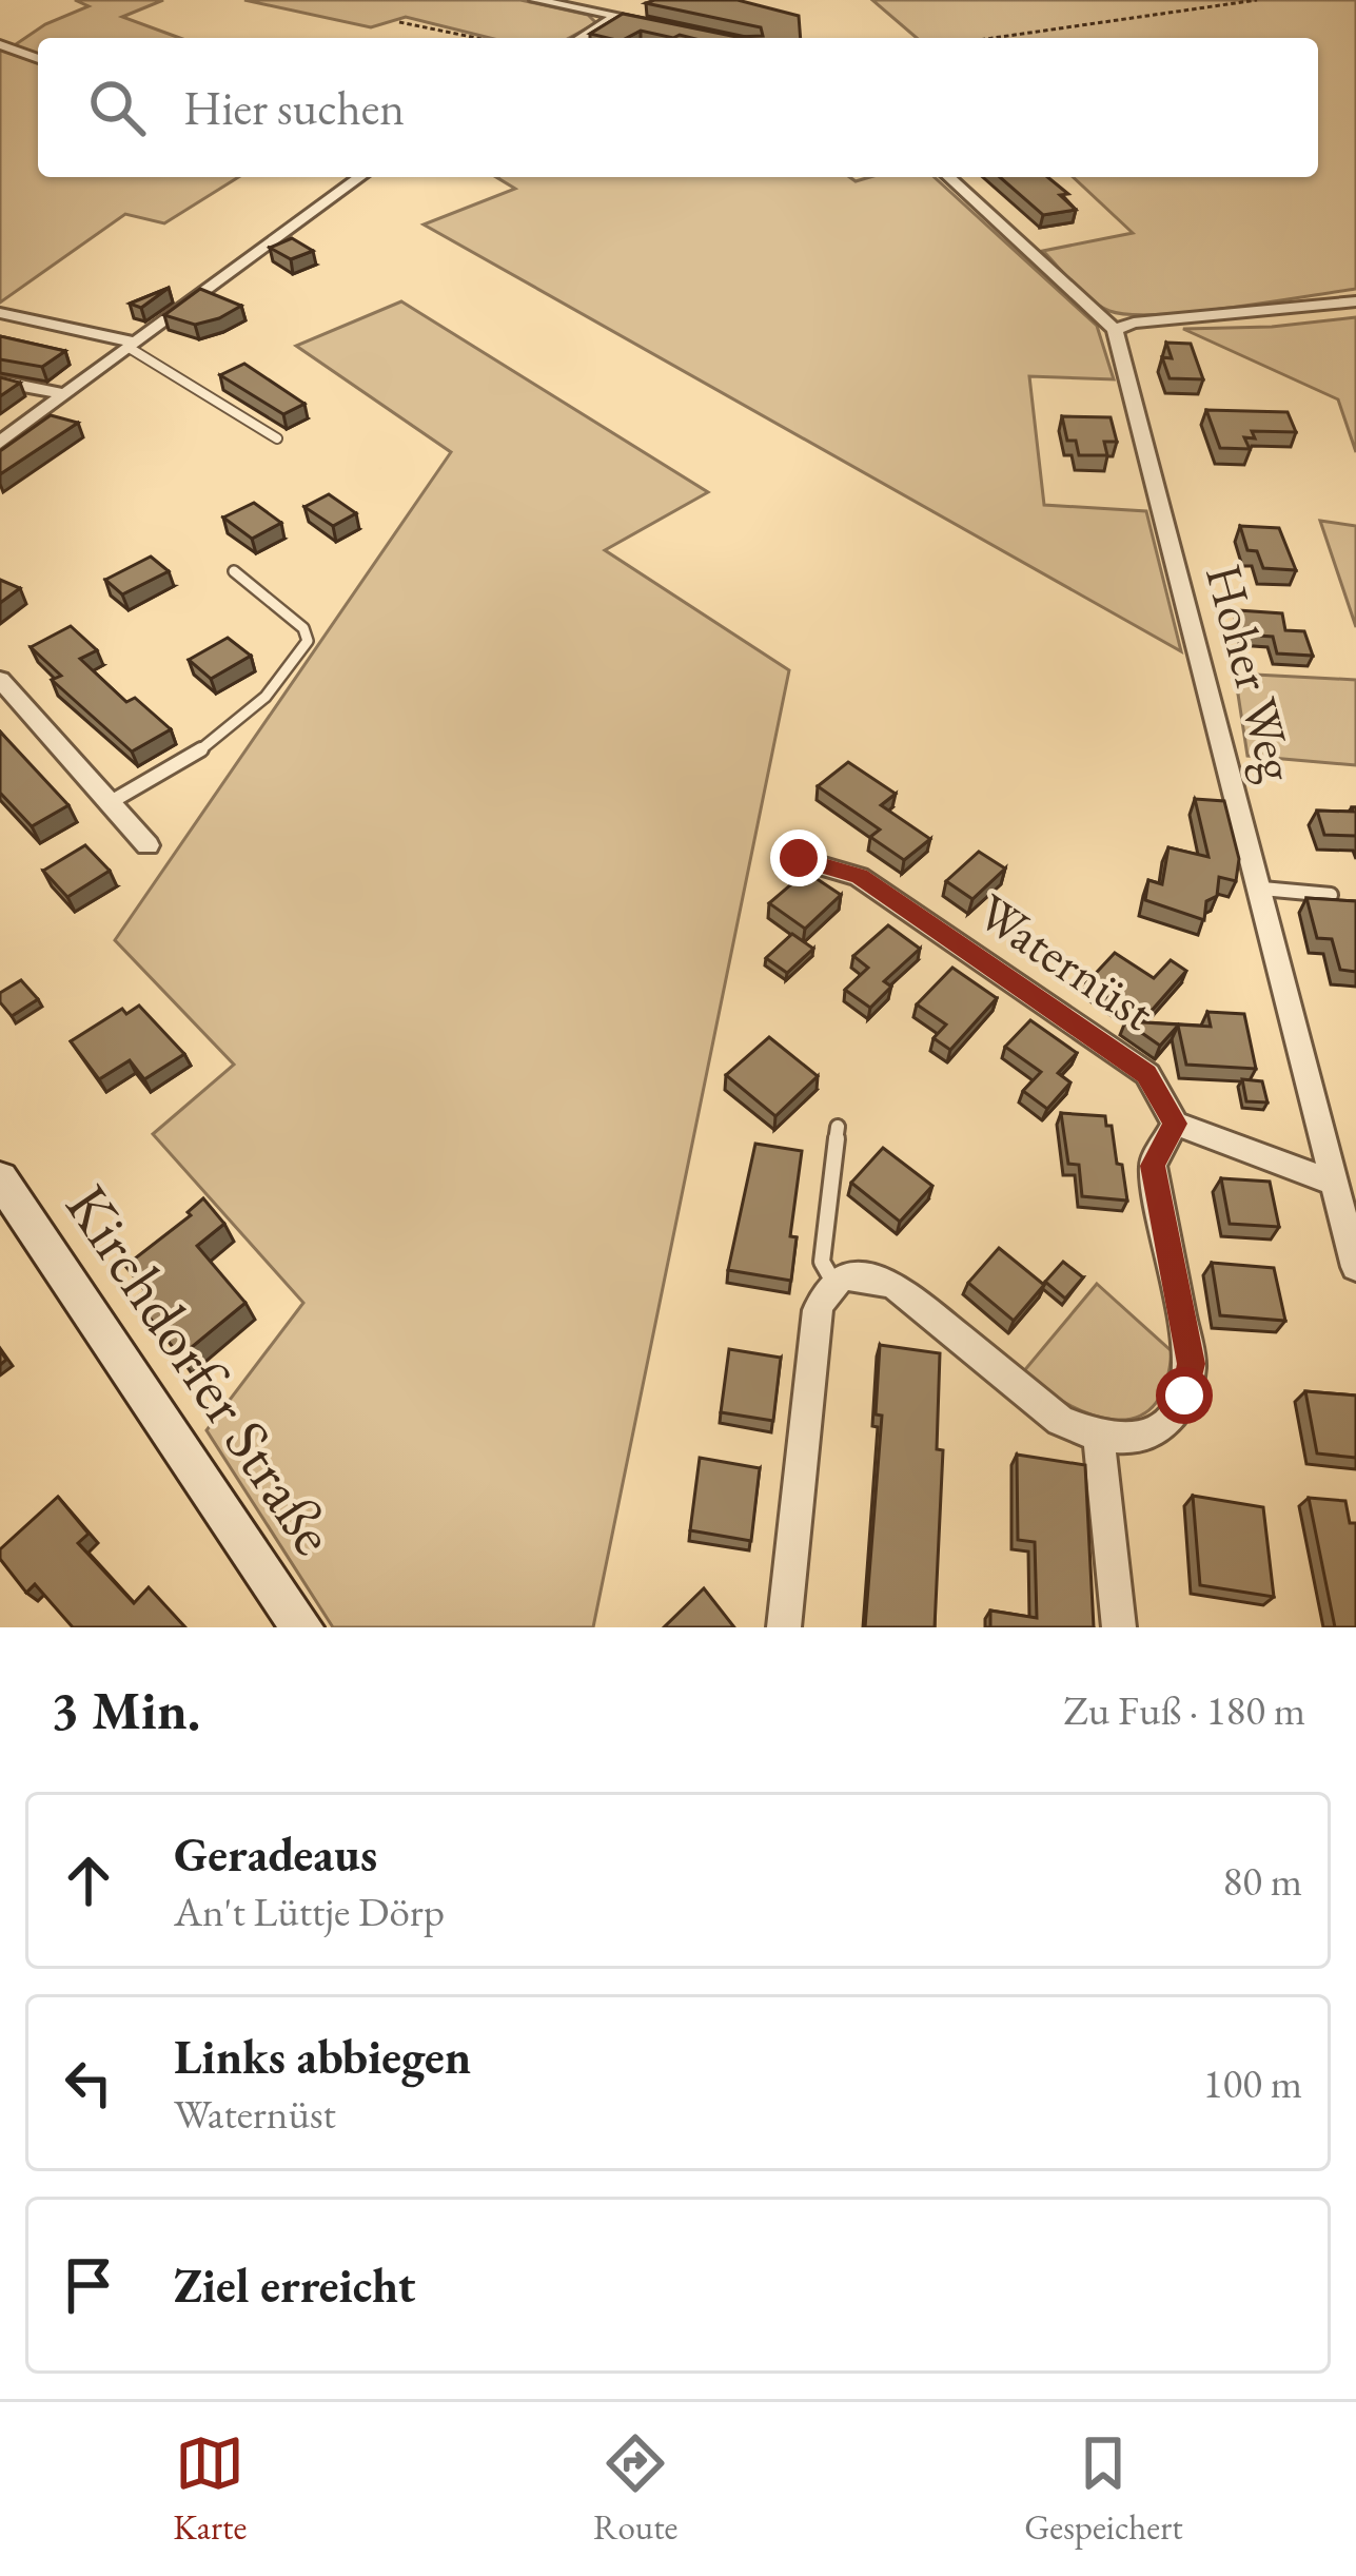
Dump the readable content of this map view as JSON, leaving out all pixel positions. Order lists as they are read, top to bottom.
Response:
{
  "streets": {
    "street": ["Hoher Weg", "Waternüst", "Kirchdorfer Straße"]
  },
  "page": {
    "search": "Hier suchen",
    "heading": ["3 Min.", "Zu Fuß · 180 m"],
    "list": [
      ["Geradeaus", "An't Lüttje Dörp", "80 m"],
      ["Links abbiegen", "Waternüst", "100 m"],
      "Ziel erreicht"
    ],
    "nav": ["Karte", "Route", "Gespeichert"]
  }
}
